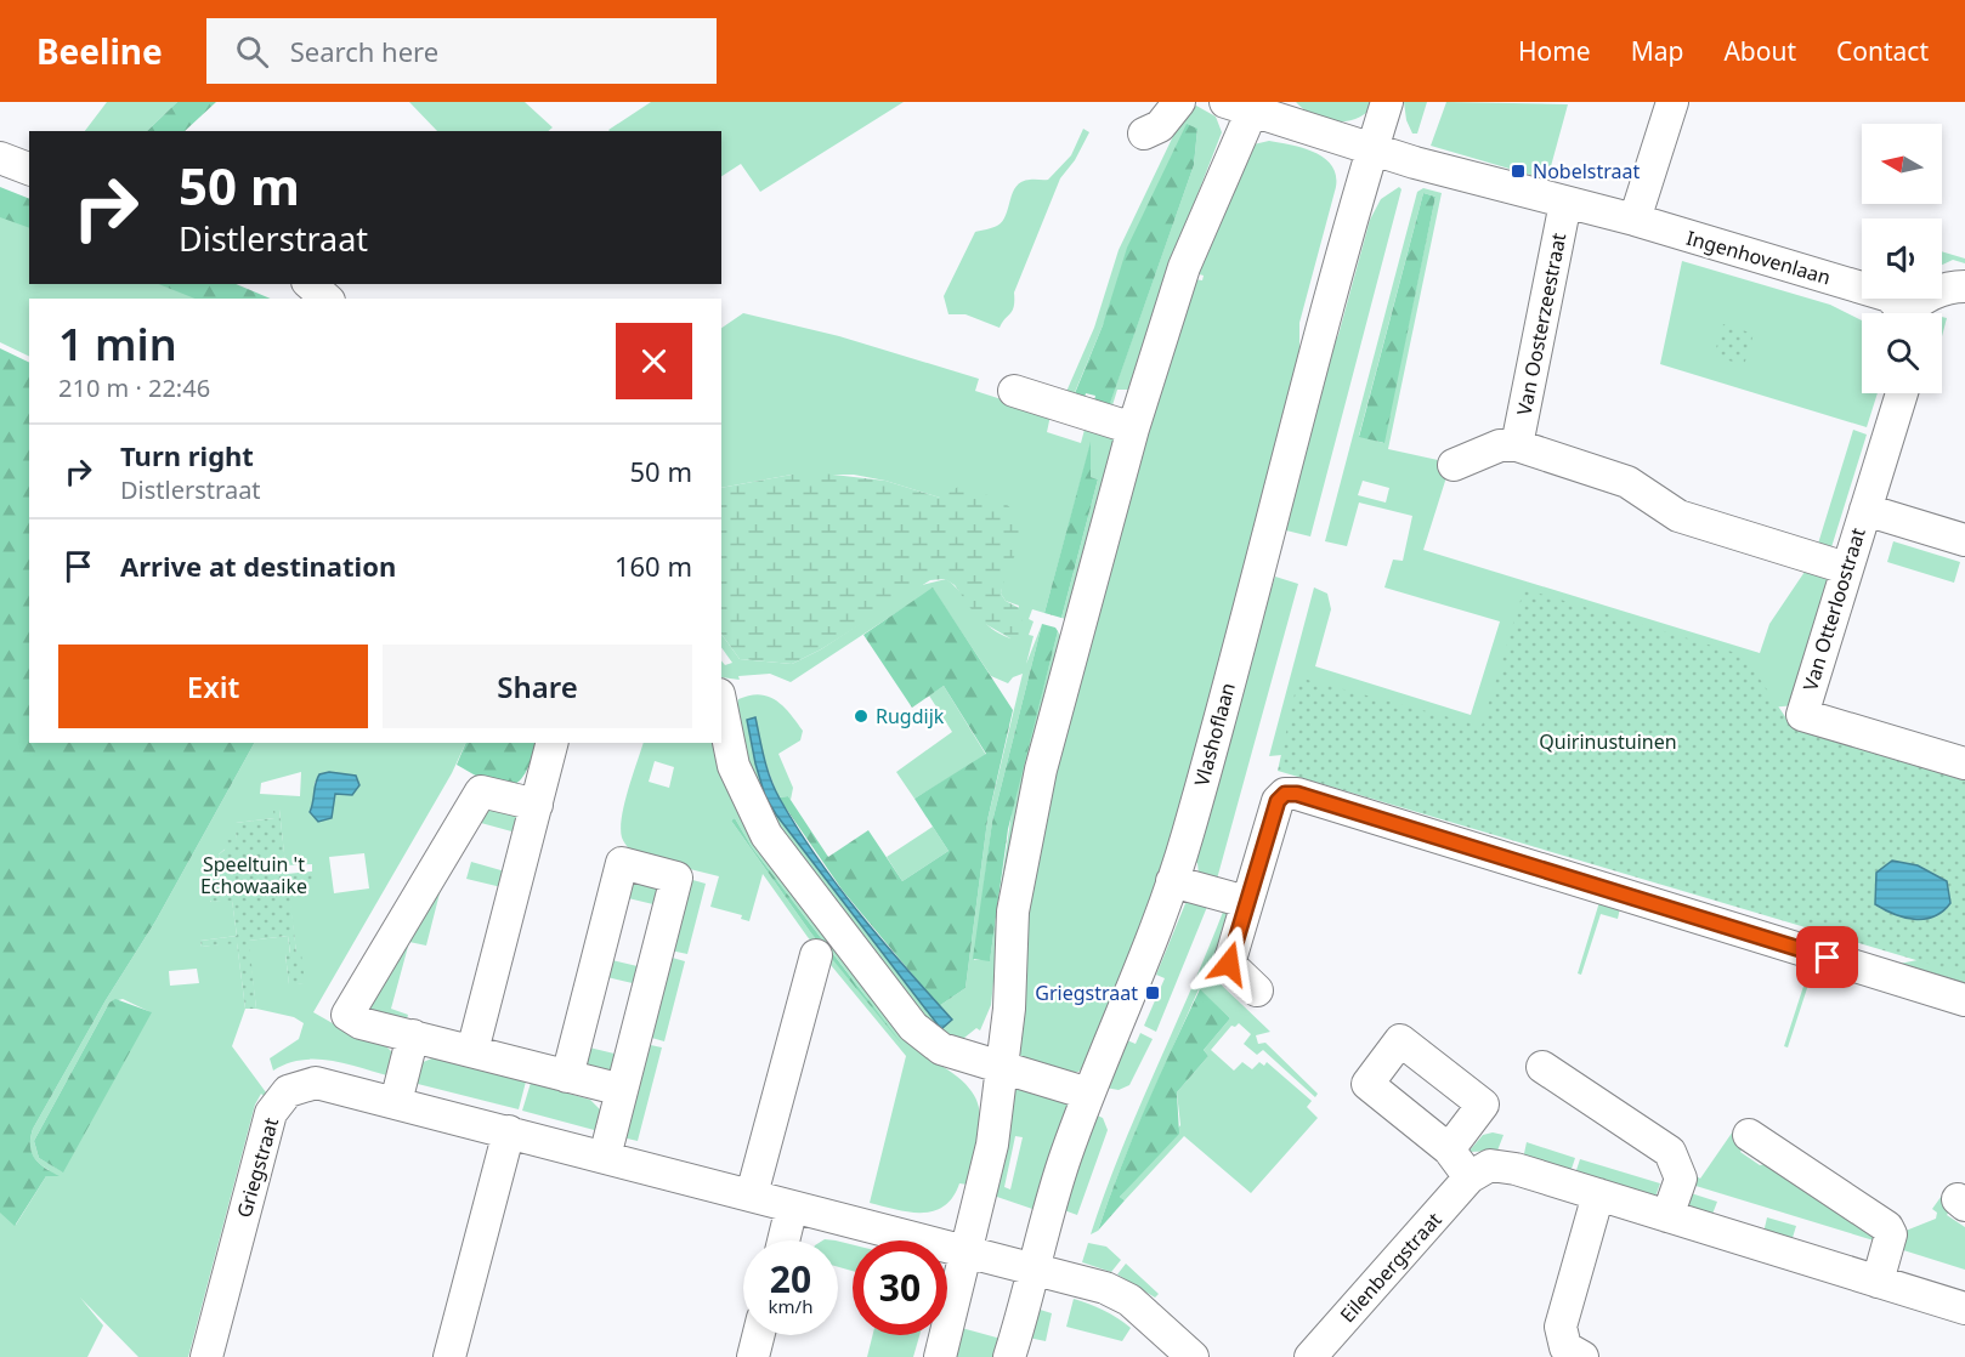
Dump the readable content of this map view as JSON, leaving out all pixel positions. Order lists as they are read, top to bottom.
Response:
{
  "streets": {
    "street": [
      "Ingenhovenlaan",
      "Van Oosterzeestraat",
      "Van Otterloostraat",
      "Vlashoflaan",
      "Griegstraat",
      "Eilenbergstraat"
    ]
  },
  "crossings": [
    ["Ingenhovenlaan", "Van Oosterzeestraat"],
    ["Ingenhovenlaan", "Vlashoflaan"],
    ["Vlashoflaan", "Griegstraat"]
  ],
  "parks": ["Quirinustuinen", "Speeltuin 't Echowaaike"],
  "places": {
    "transit": ["Nobelstraat", "Griegstraat"],
    "other": ["Rugdijk"]
  },
  "north": "left",
  "page": {
    "header": "Beeline",
    "search": "Search here",
    "nav": [
      "Home",
      "Map",
      "About",
      "Contact"
    ],
    "turn": ["50 m", "Distlerstraat"],
    "heading": ["1 min", "210 m · 22:46"],
    "list": [
      {
        "name": "Turn right",
        "note": "Distlerstraat",
        "value": "50 m"
      },
      {
        "name": "Arrive at destination",
        "value": "160 m"
      }
    ],
    "buttons": ["Exit", "Share"],
    "speed": "20 km/h",
    "limit": "30"
  }
}
